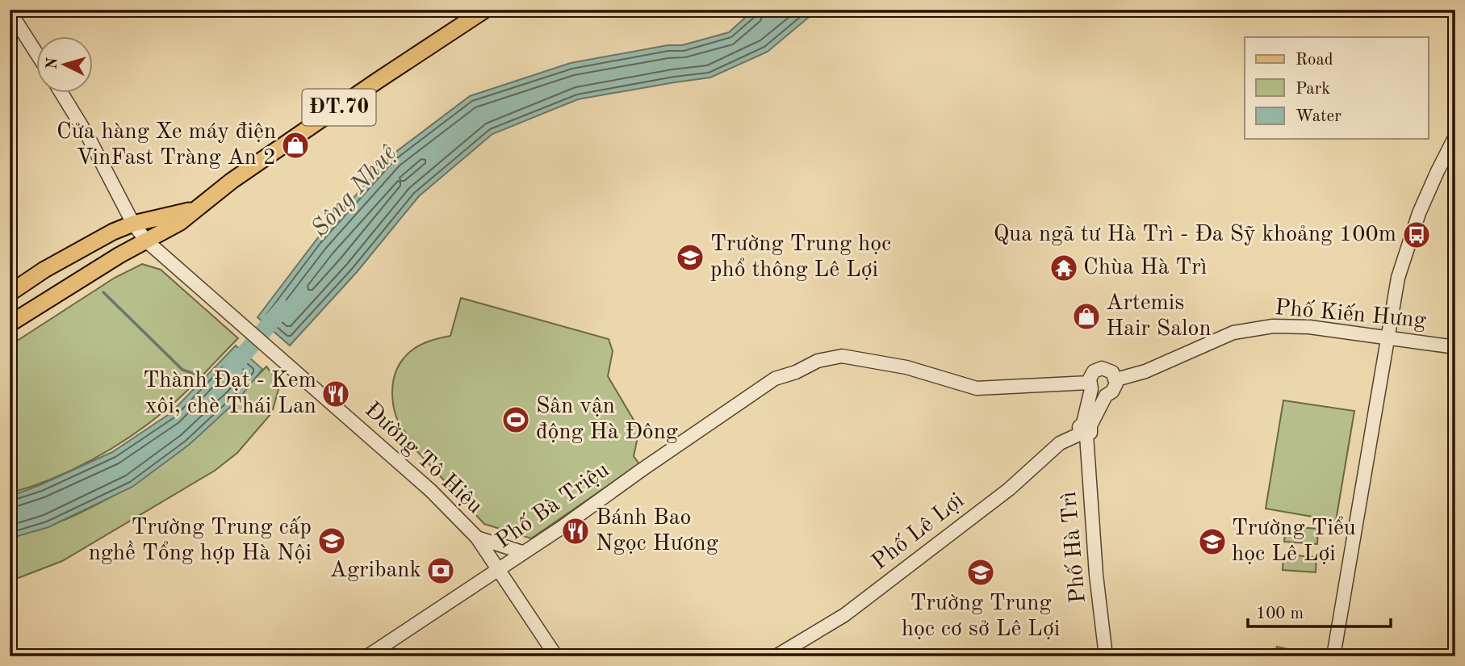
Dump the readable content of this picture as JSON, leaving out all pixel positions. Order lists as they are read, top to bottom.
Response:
{
  "streets": {
    "main road": ["ĐT.70"],
    "street": [
      "Phố Kiến Hưng",
      "Đường Tô Hiệu",
      "Phố Bà Triệu",
      "Phố Lê Lợi",
      "Phố Hà Trì"
    ]
  },
  "crossings": [
    ["ĐT.70", "Đường Tô Hiệu"],
    ["Phố Kiến Hưng", "Phố Bà Triệu"],
    ["Đường Tô Hiệu", "Phố Bà Triệu"],
    ["Phố Lê Lợi", "Phố Hà Trì"]
  ],
  "water": ["Sông Nhuệ"],
  "places": {
    "shop": ["Cửa hàng Xe máy điện VinFast Tràng An 2", "Artemis Hair Salon"],
    "bus stop": ["Qua ngã tư Hà Trì - Đa Sỹ khoảng 100m"],
    "school or university": [
      "Trường Trung học phổ thông Lê Lợi",
      "Trường Trung cấp nghề Tổng hợp Hà Nội",
      "Trường Tiểu học Lê Lợi",
      "Trường Trung học cơ sở Lê Lợi"
    ],
    "temple": ["Chùa Hà Trì"],
    "restaurant": ["Thành Đạt - Kem xôi, chè Thái Lan", "Bánh Bao Ngọc Hương"],
    "sports": ["Sân vận động Hà Đông"],
    "bank": ["Agribank"]
  },
  "legend": ["Road", "Park", "Water"],
  "scale_bar": "100 m",
  "north": "left"
}
